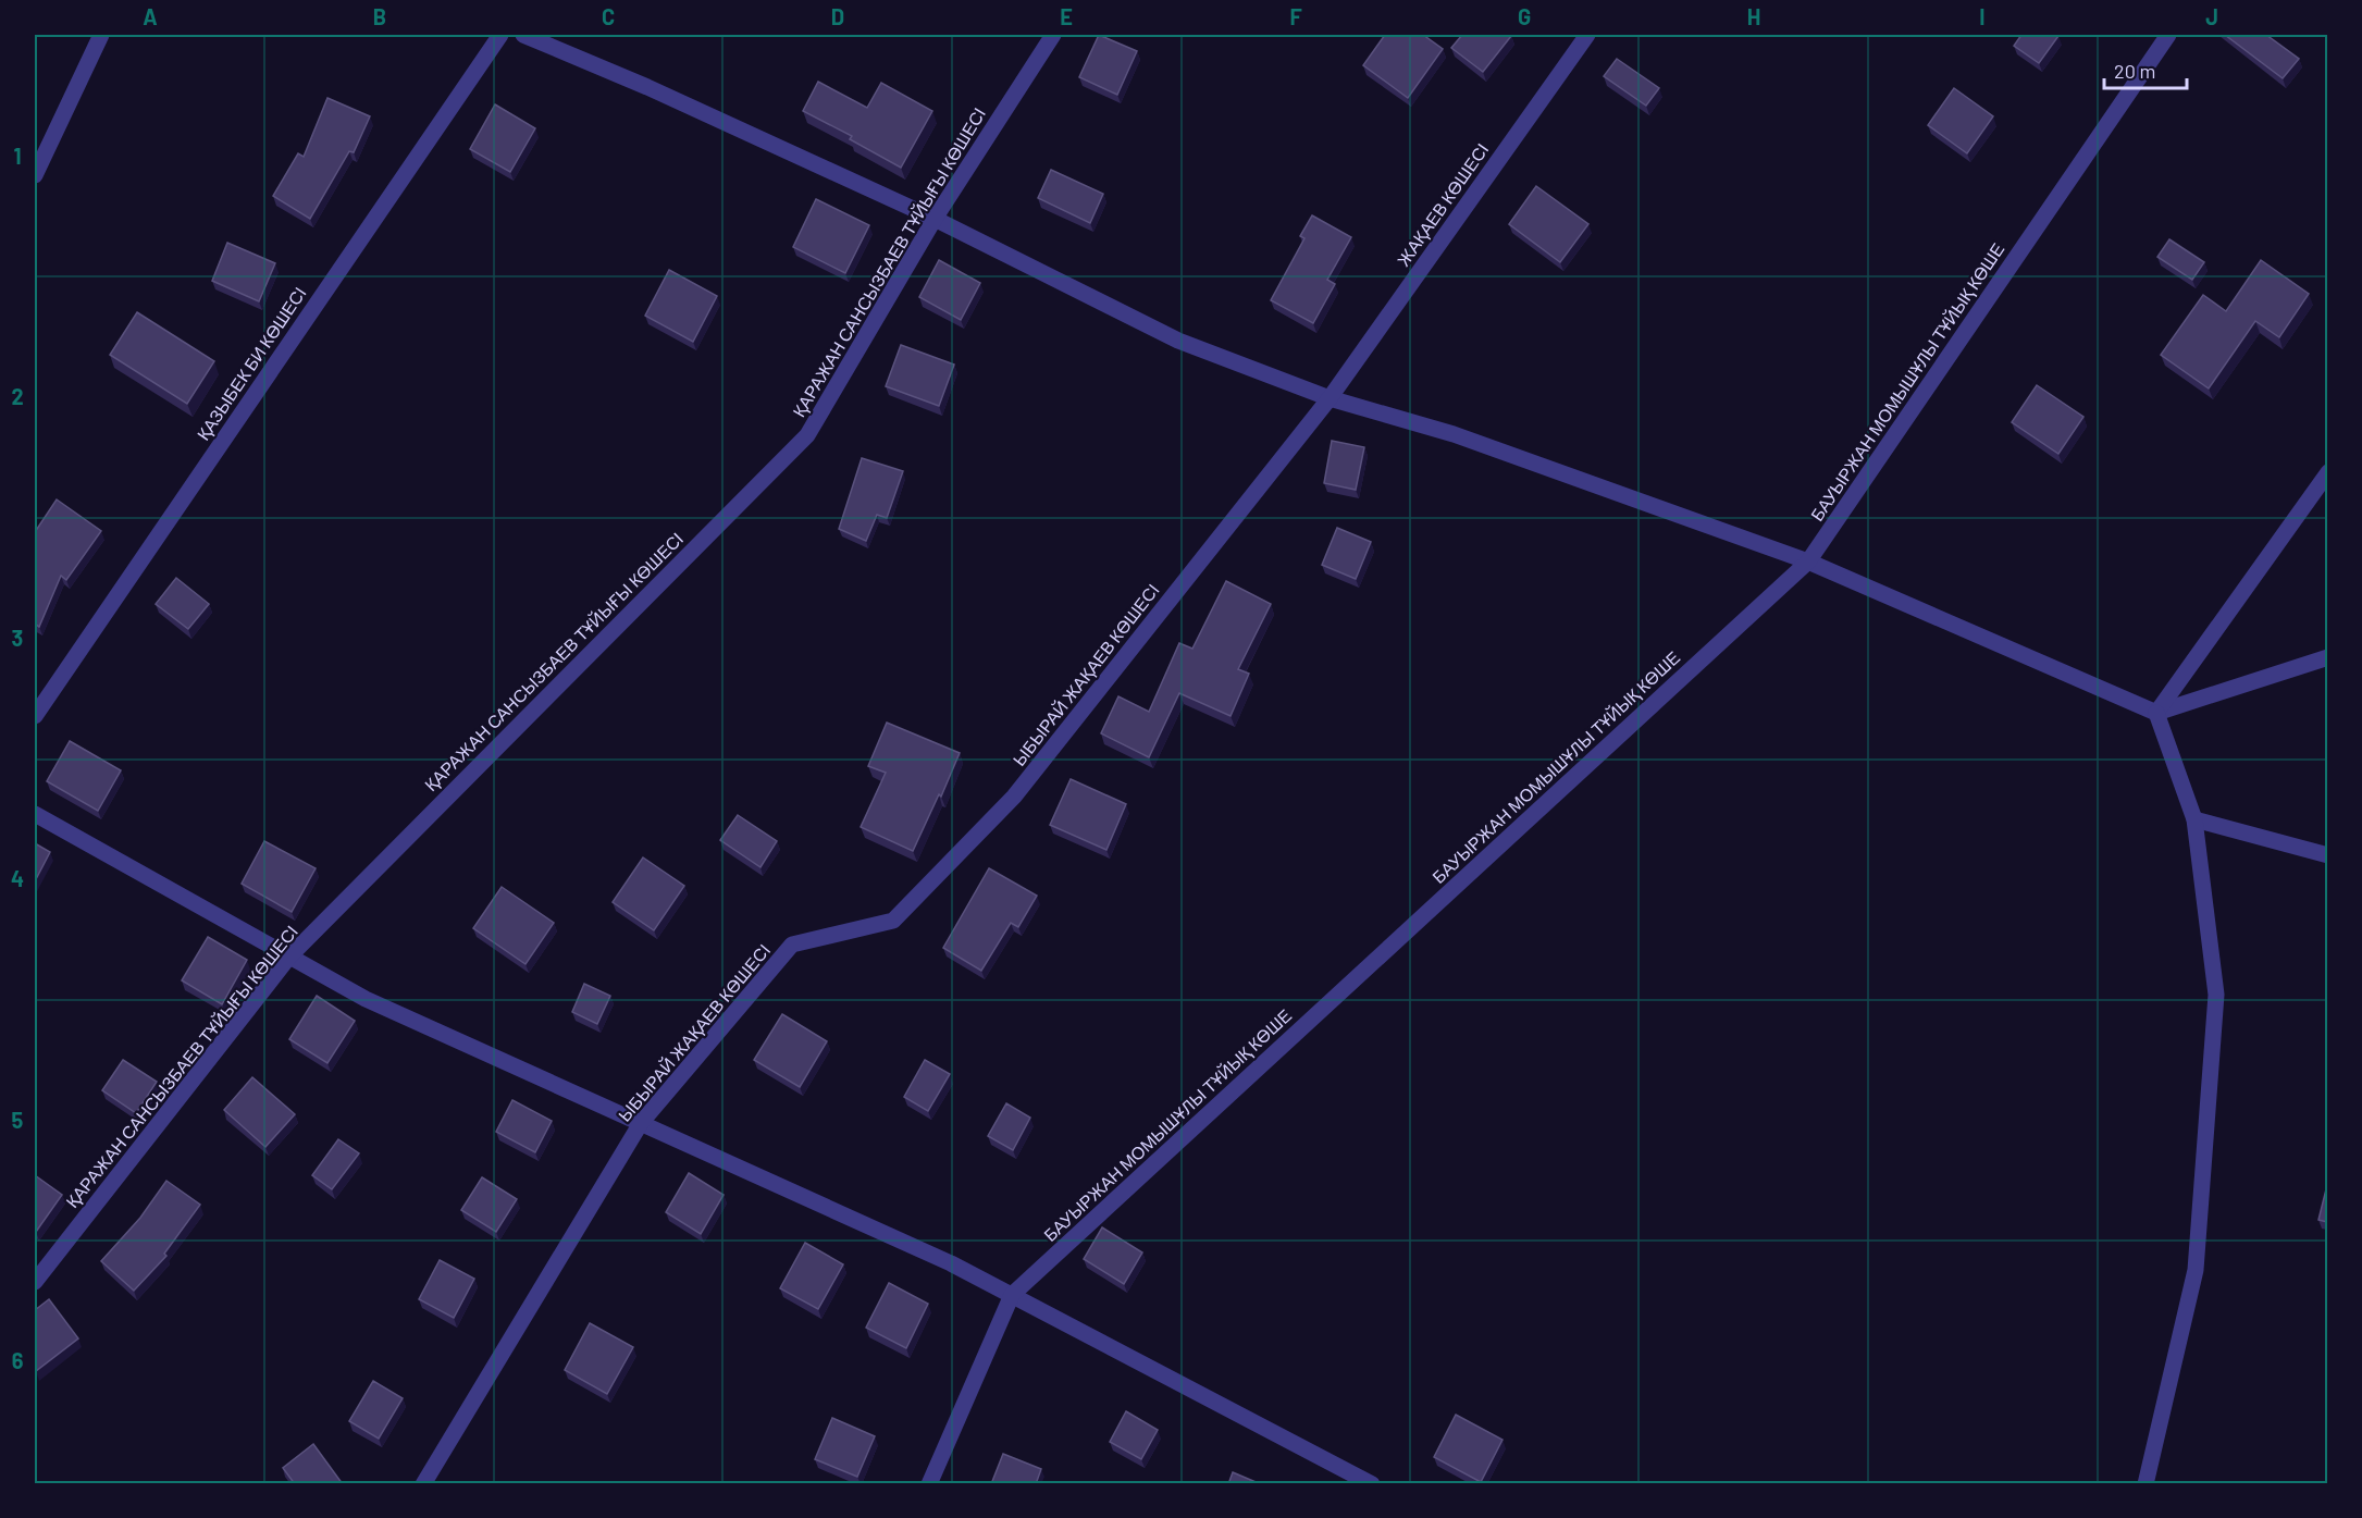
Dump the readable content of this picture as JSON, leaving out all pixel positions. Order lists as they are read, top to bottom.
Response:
{
  "streets": {
    "street": [
      "ЖАҚАЕВ КӨШЕСІ",
      "ҚАРАЖАН САНСЫЗБАЕВ ТҰЙЫҒЫ КӨШЕСІ",
      "ҚАЗЫБЕК БИ КӨШЕСІ",
      "БАУЫРЖАН МОМЫШҰЛЫ ТҰЙЫҚ КӨШЕ",
      "ЫБЫРАЙ ЖАҚАЕВ КӨШЕСІ"
    ]
  },
  "crossings": [
    ["ЖАҚАЕВ КӨШЕСІ", "ЫБЫРАЙ ЖАҚАЕВ КӨШЕСІ"]
  ],
  "scale_bar": "20 m",
  "grid": {
    "columns": [
      "A",
      "B",
      "C",
      "D",
      "E",
      "F",
      "G",
      "H",
      "I",
      "J"
    ],
    "rows": [
      "1",
      "2",
      "3",
      "4",
      "5",
      "6"
    ]
  }
}
